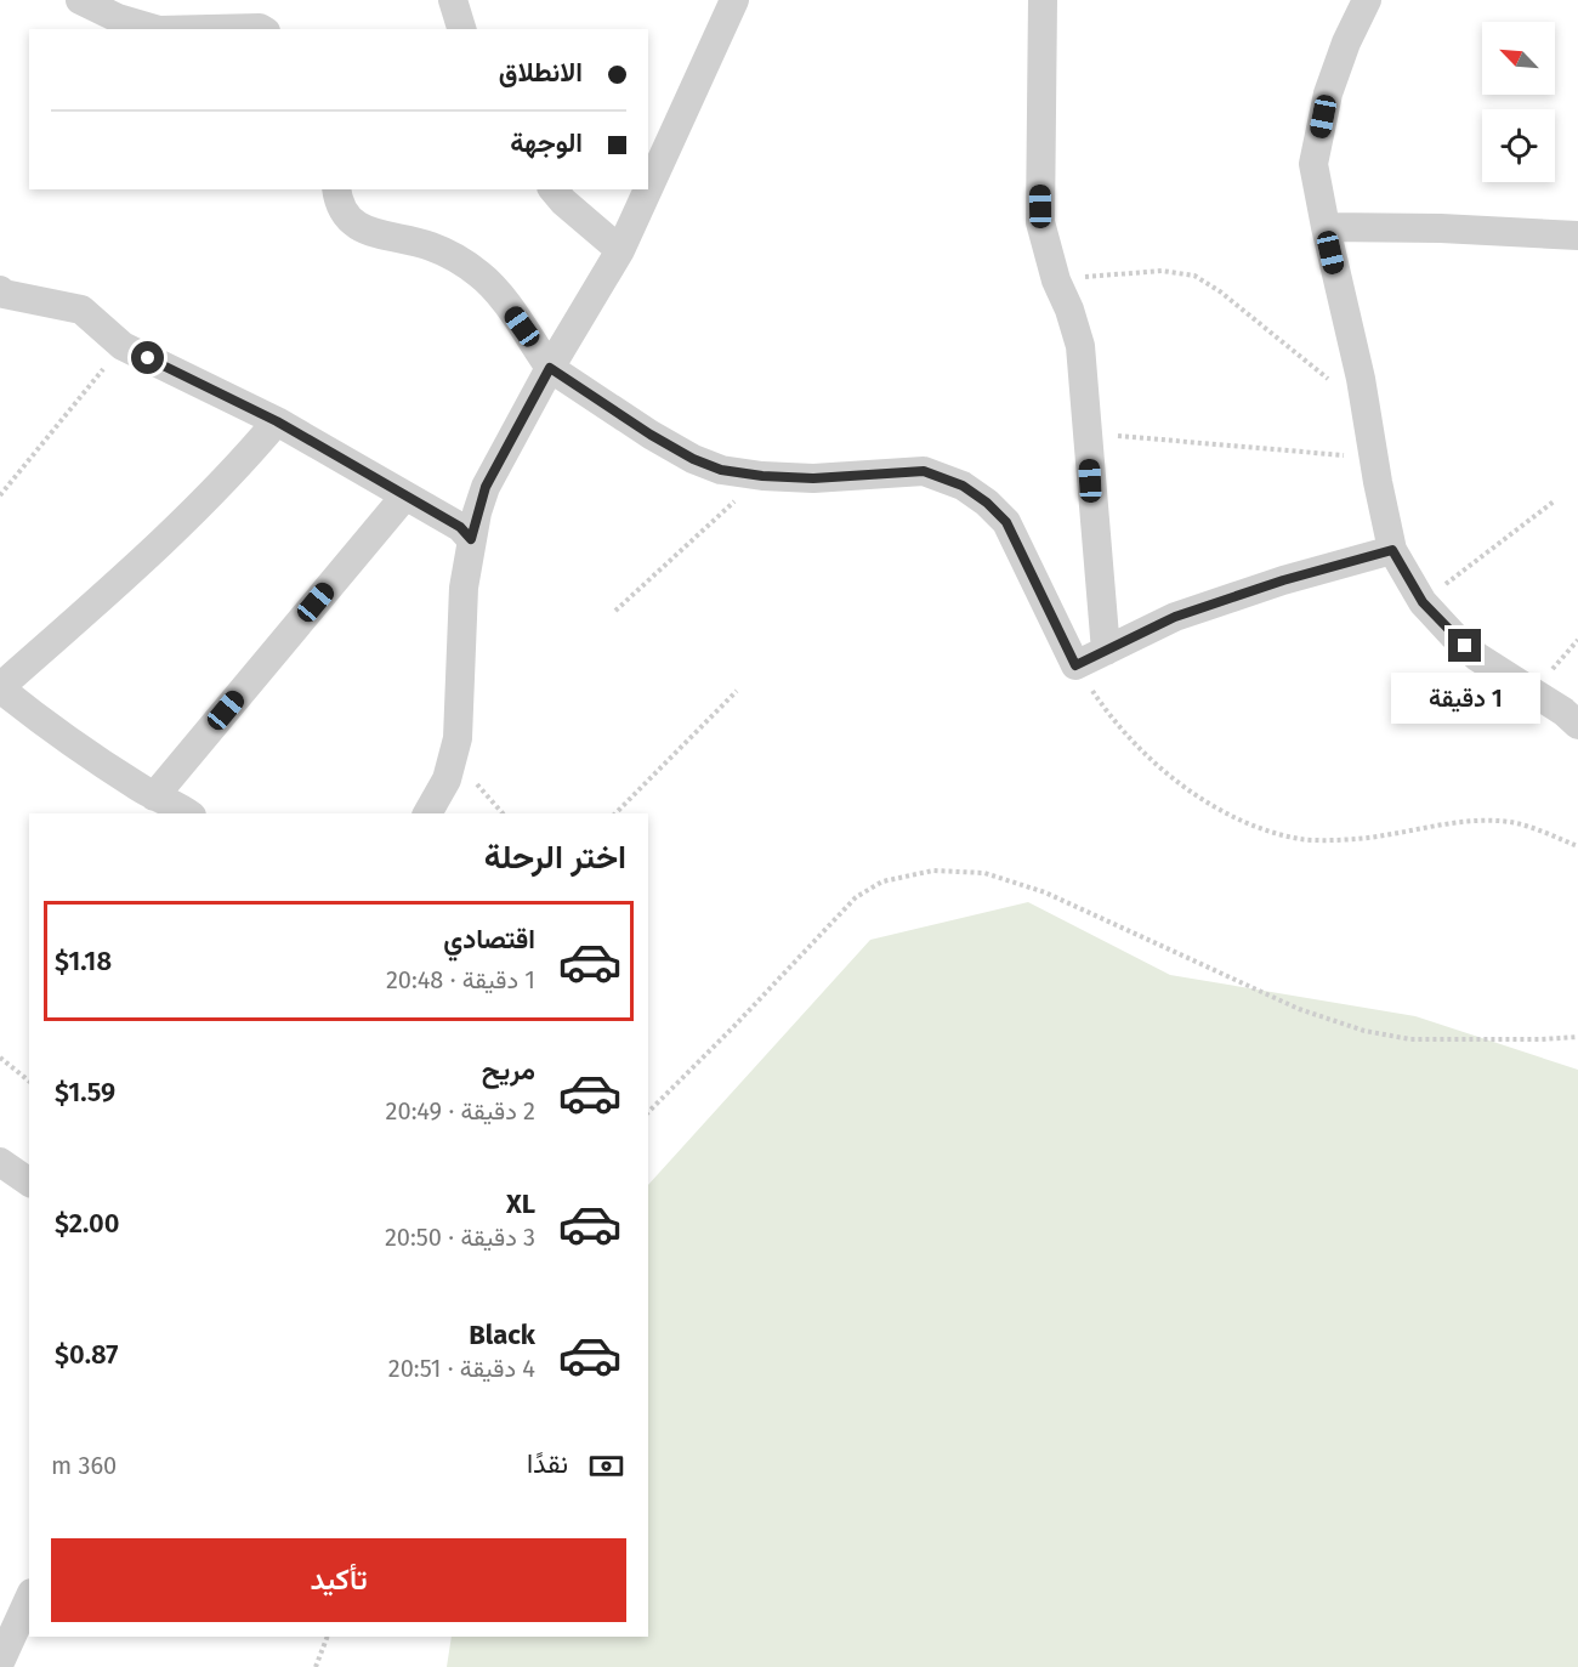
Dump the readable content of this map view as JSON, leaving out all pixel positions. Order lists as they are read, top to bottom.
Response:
{
  "north": "top left",
  "page": {
    "banner": ["الانطلاق", "الوجهة"],
    "bubble": "1 دقيقة",
    "heading": "اختر الرحلة",
    "list": [
      {
        "name": "اقتصادي",
        "note": "1 دقيقة · 20:48",
        "value": "$1.18"
      },
      {
        "name": "مريح",
        "note": "2 دقيقة · 20:49",
        "value": "$1.59"
      },
      {
        "name": "XL",
        "note": "3 دقيقة · 20:50",
        "value": "$2.00"
      },
      {
        "name": "Black",
        "note": "4 دقيقة · 20:51",
        "value": "$0.87"
      }
    ],
    "pay": ["نقدًا", "360 m"],
    "buttons": "تأكيد"
  }
}
